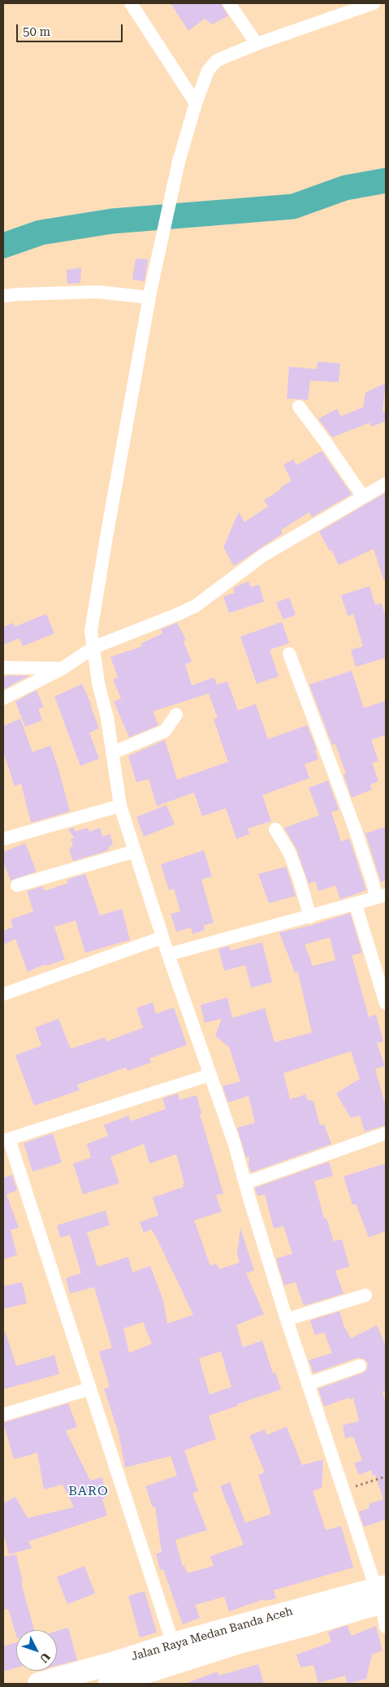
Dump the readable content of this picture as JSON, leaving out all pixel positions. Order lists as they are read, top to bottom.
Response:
{
  "streets": {
    "highway": ["Jalan Raya Medan Banda Aceh"]
  },
  "districts": ["BARO"],
  "scale_bar": "50 m",
  "north": "bottom right"
}
